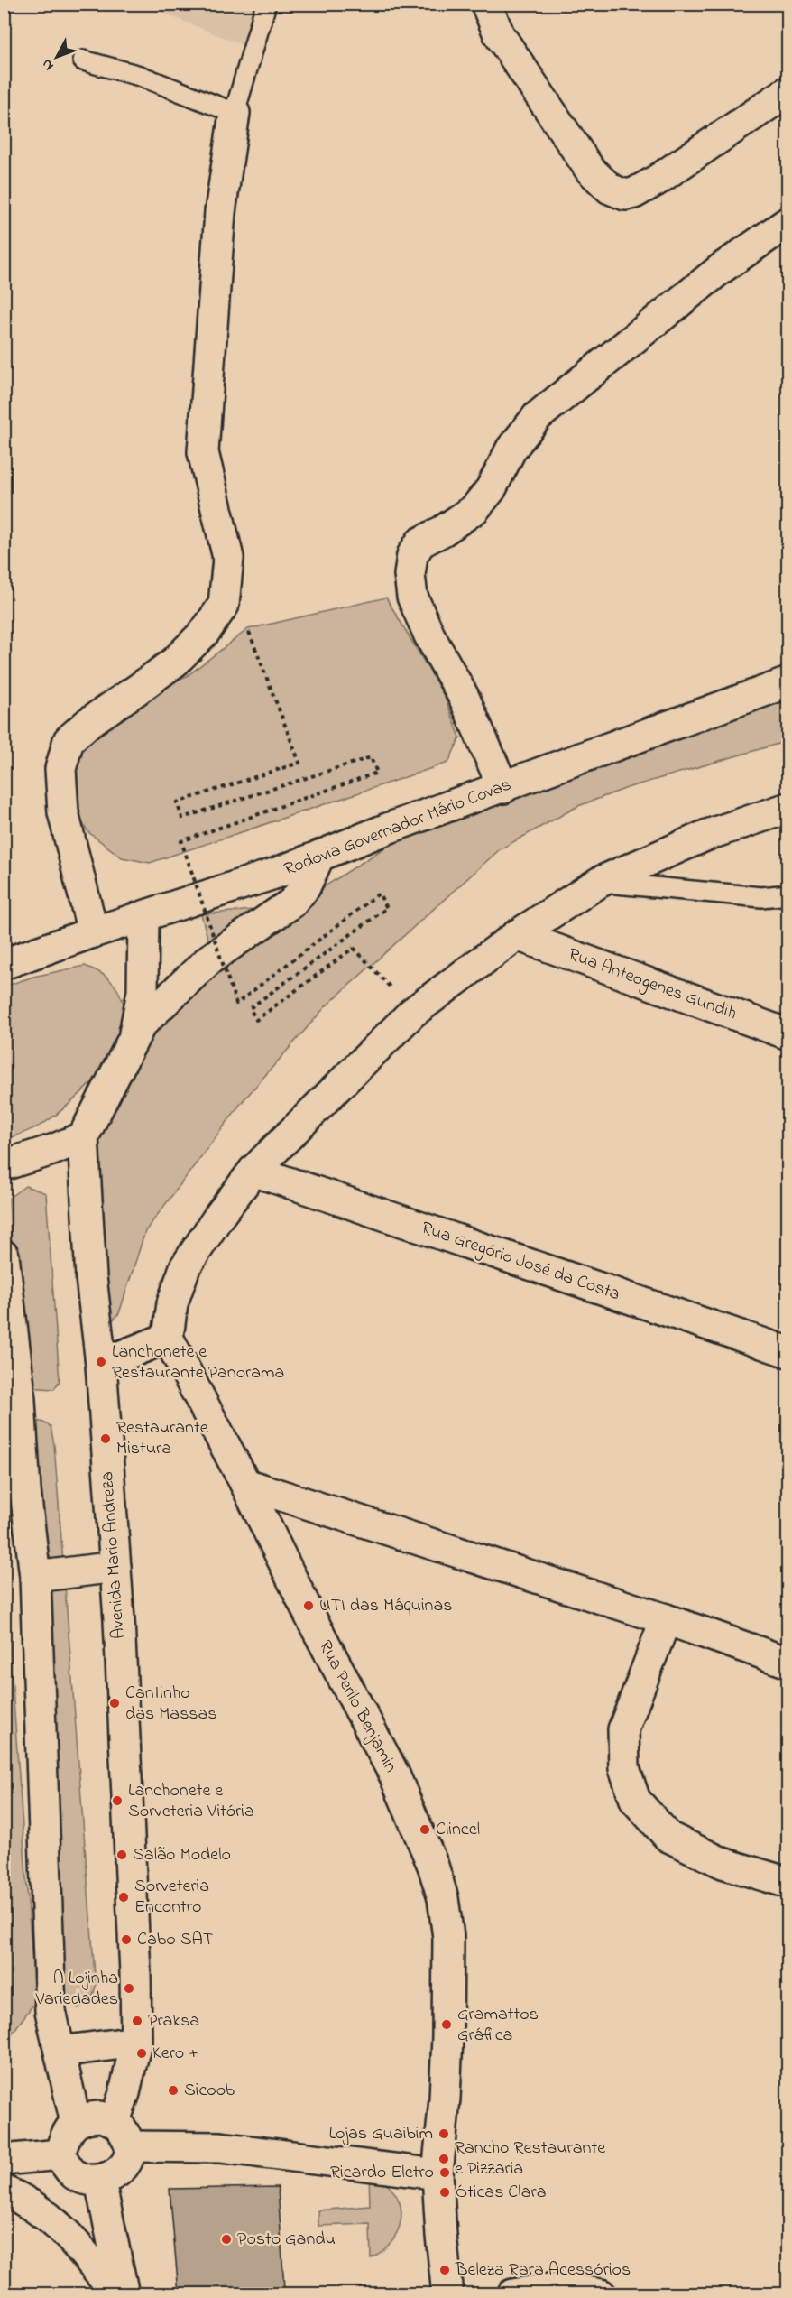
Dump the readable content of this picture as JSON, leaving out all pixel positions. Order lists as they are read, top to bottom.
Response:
{
  "streets": {
    "main road": [
      "Rodovia Governador Mário Covas",
      "Rua Anteogenes Gundih",
      "Rua Gregório José da Costa",
      "Avenida Mario Andreza",
      "Rua Perilo Benjamin"
    ]
  },
  "crossings": [
    ["Rodovia Governador Mário Covas", "Avenida Mario Andreza"]
  ],
  "places": [
    "Lanchonete e Restaurante Panorama",
    "Restaurante Mistura",
    "UTI das Máquinas",
    "Cantinho das Massas",
    "Lanchonete e Sorveteria Vitória",
    "Clincel",
    "Salão Modelo",
    "Sorveteria Encontro",
    "Cabo SAT",
    "A Lojinha Variedades",
    "Praksa",
    "Gramattos Gráfica",
    "Kero +",
    "Sicoob",
    "Lojas Guaibim",
    "Rancho Restaurante e Pizzaria",
    "Ricardo Eletro",
    "Óticas Clara",
    "Posto Gandu",
    "Beleza Rara Acessórios"
  ],
  "north": "bottom left"
}
